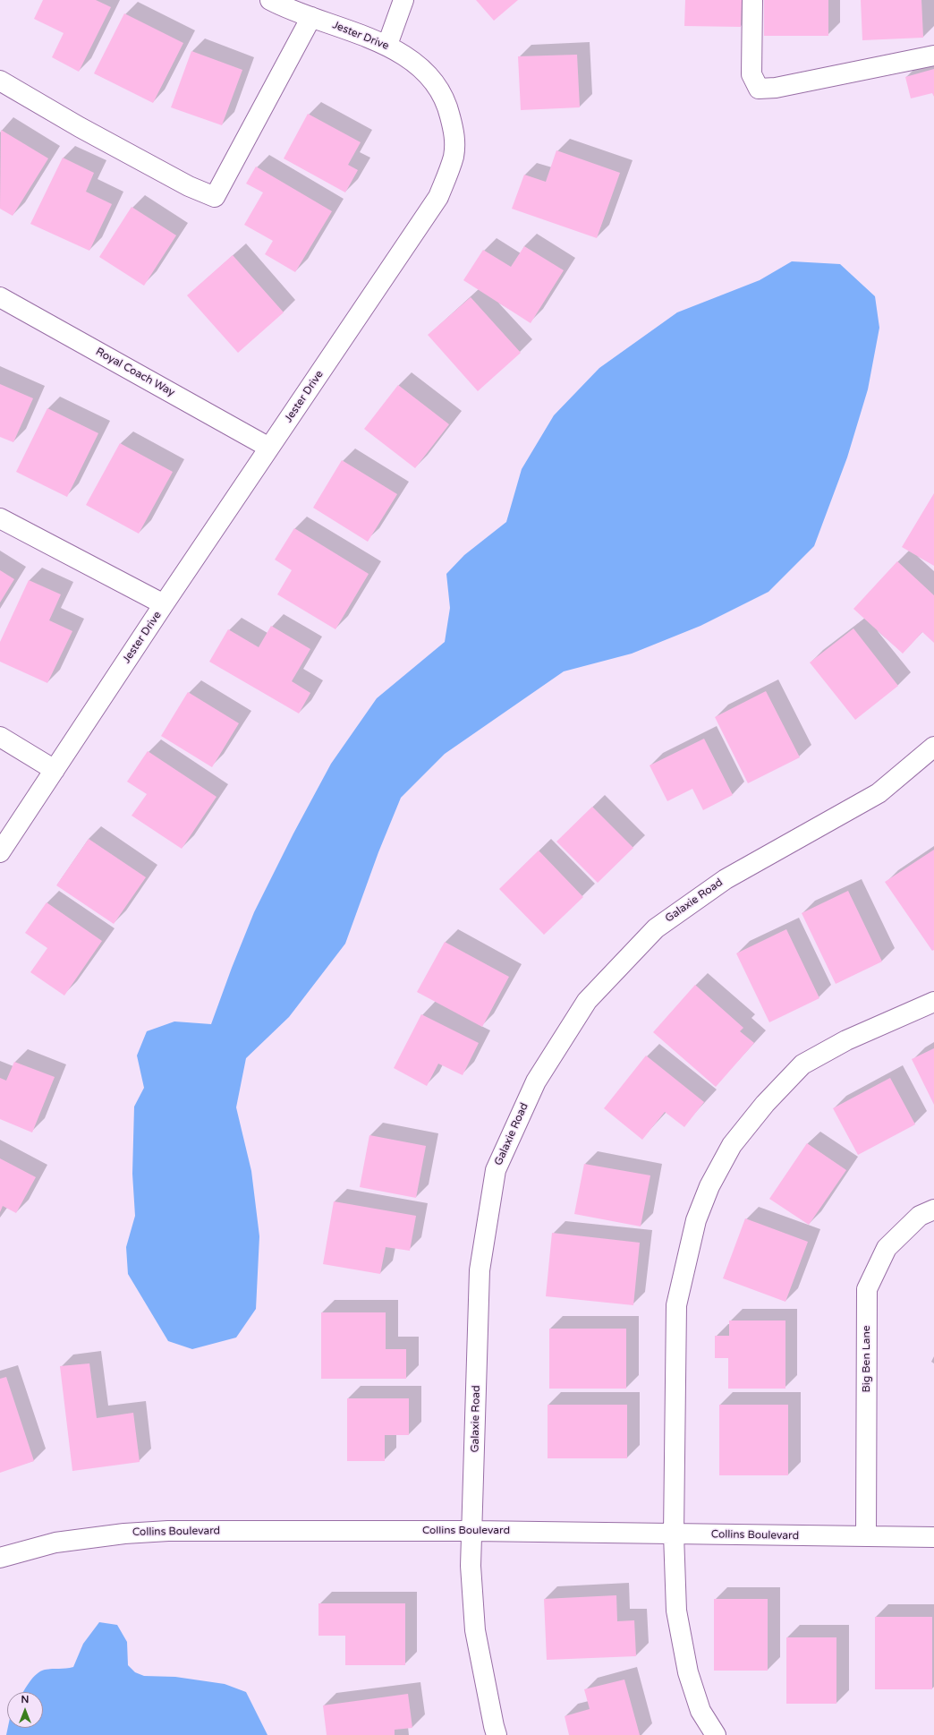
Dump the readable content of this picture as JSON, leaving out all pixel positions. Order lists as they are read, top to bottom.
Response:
{
  "streets": {
    "street": [
      "Jester Drive",
      "Royal Coach Way",
      "Galaxie Road",
      "Big Ben Lane",
      "Collins Boulevard"
    ]
  },
  "crossings": [
    ["Jester Drive", "Royal Coach Way"],
    ["Galaxie Road", "Collins Boulevard"],
    ["Big Ben Lane", "Collins Boulevard"]
  ],
  "north": "top"
}
